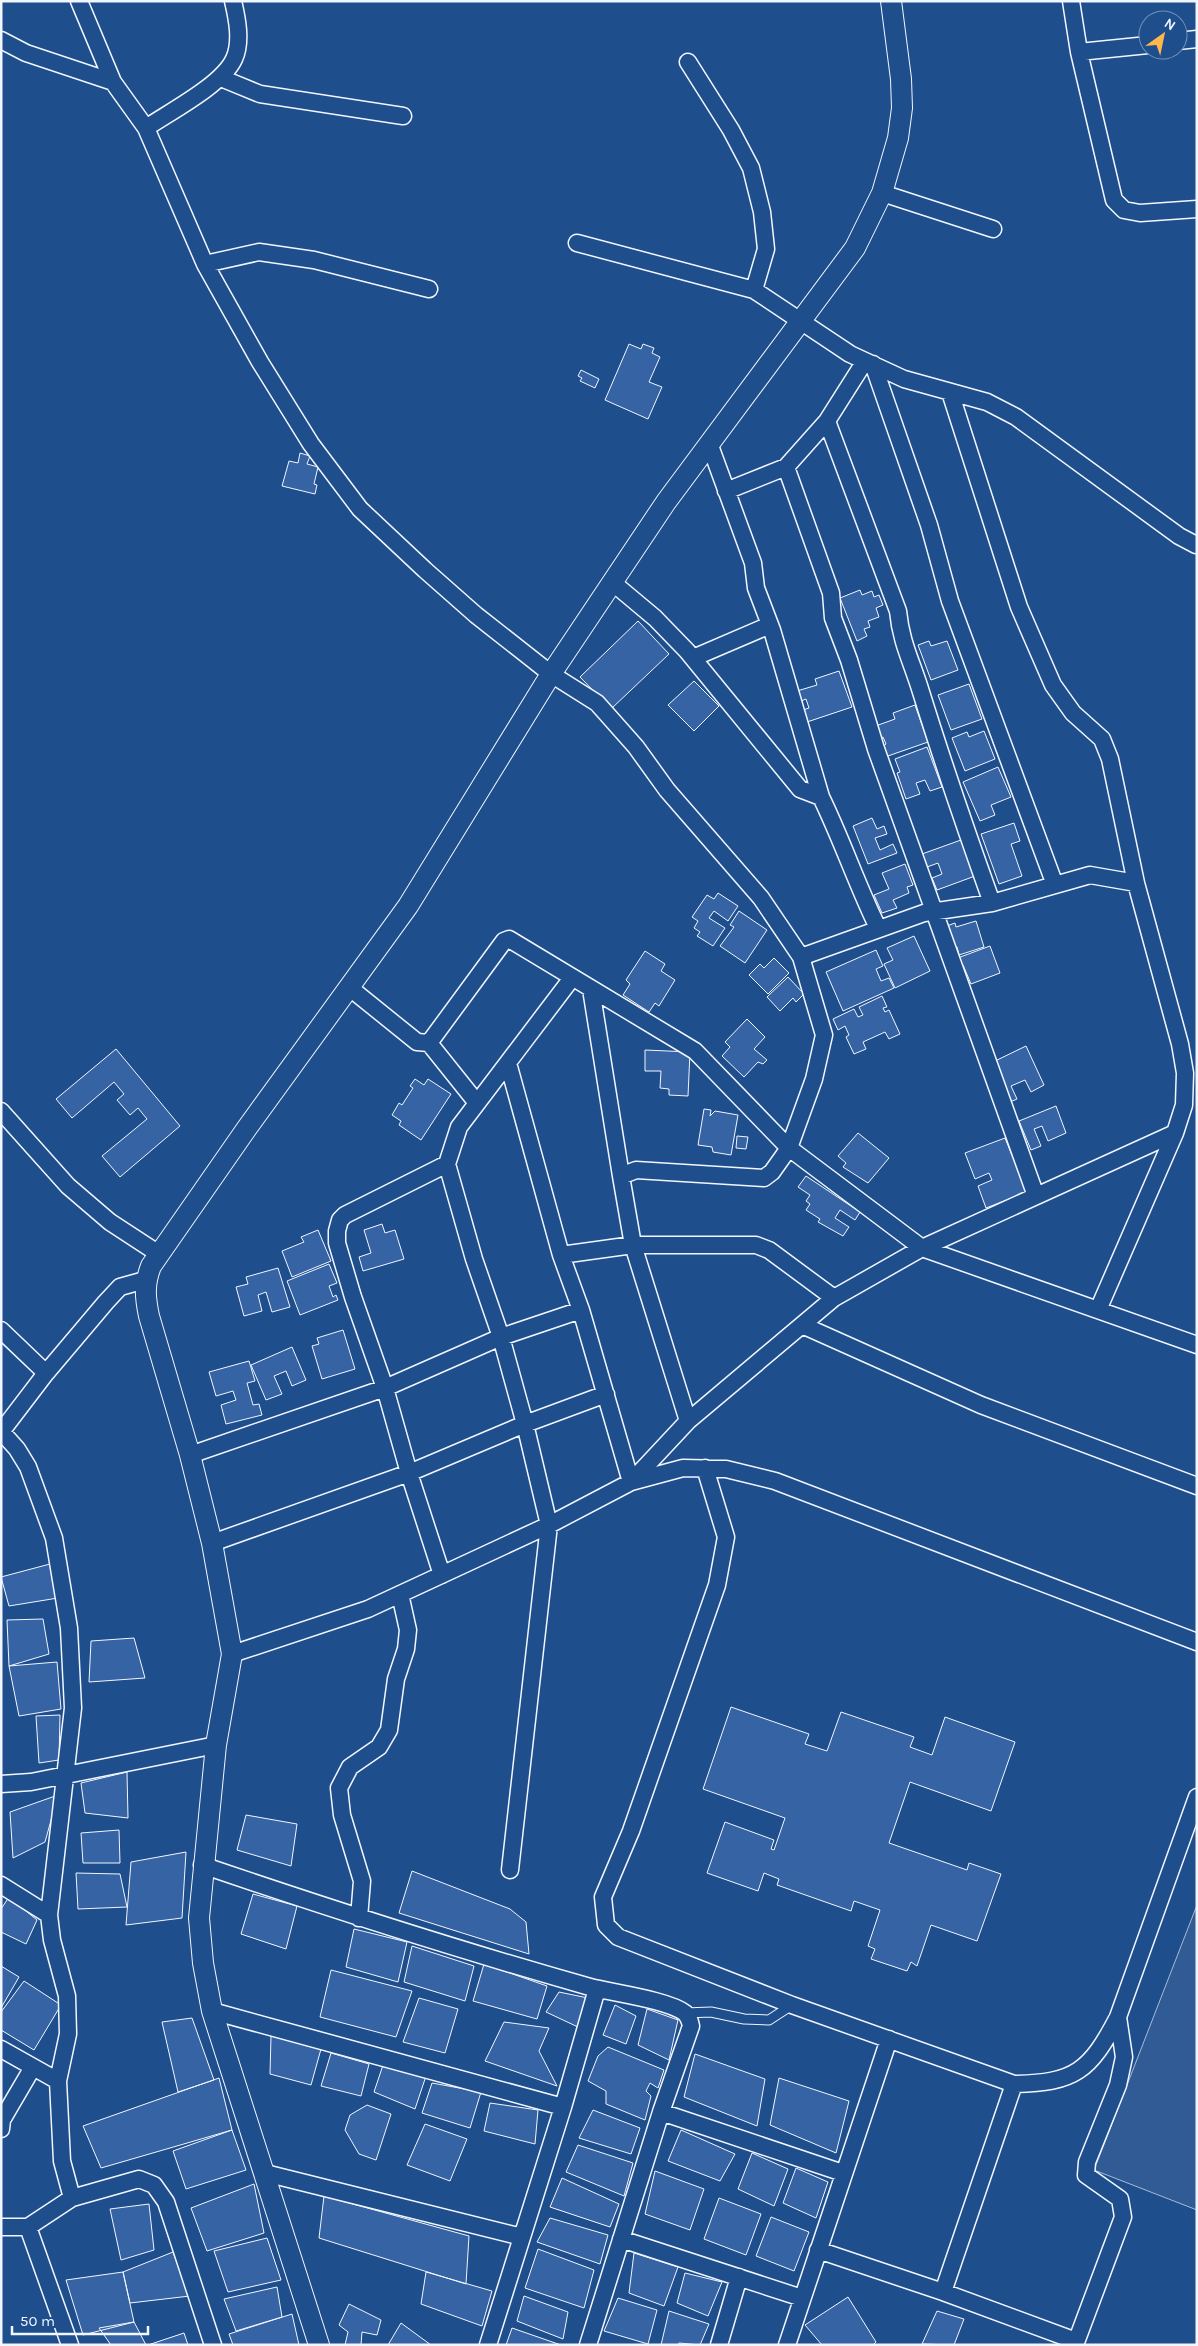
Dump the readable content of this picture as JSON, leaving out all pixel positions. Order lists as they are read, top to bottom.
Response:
{
  "scale_bar": "50 m",
  "north": "top right"
}
